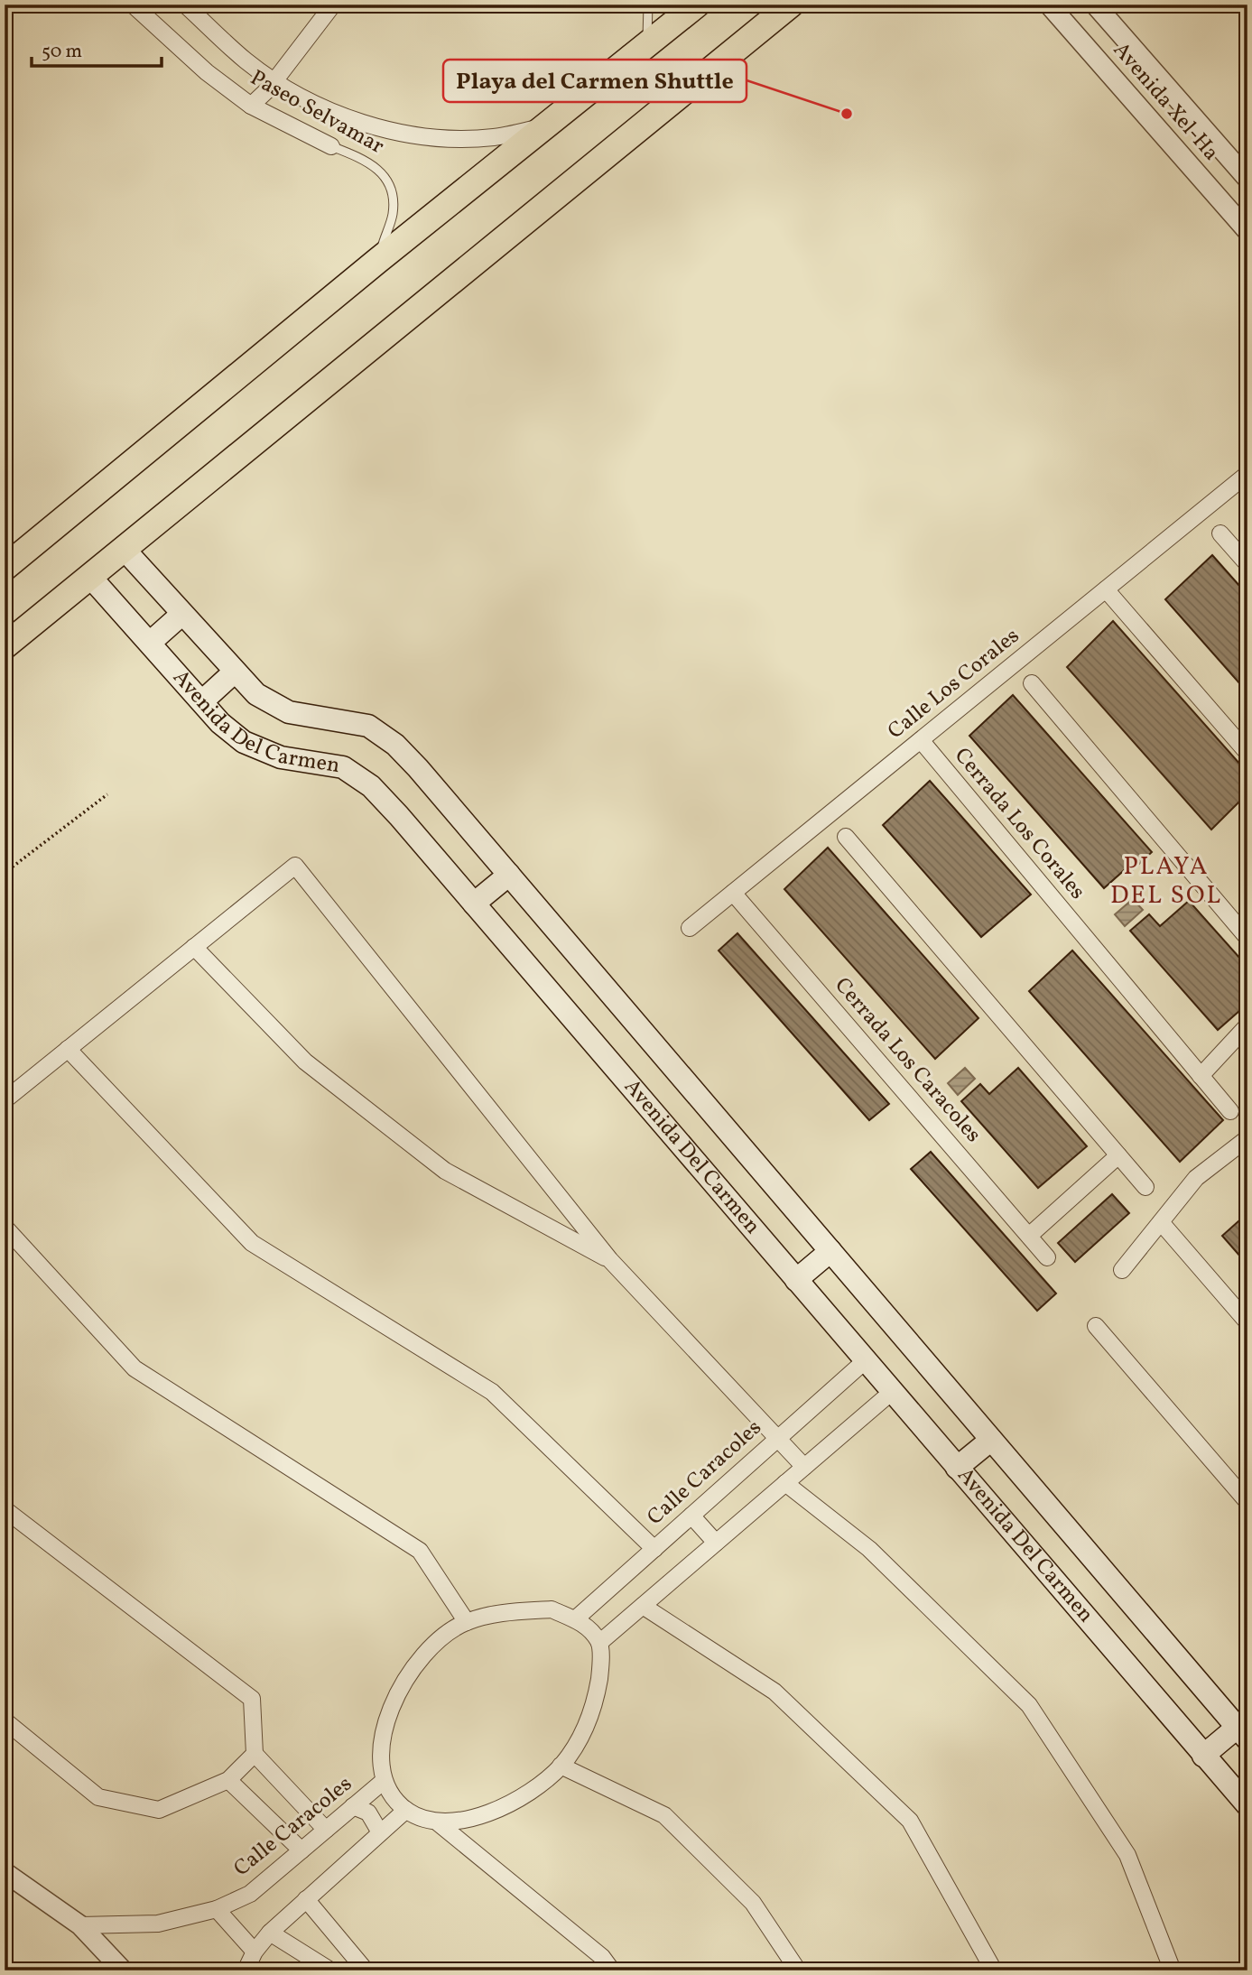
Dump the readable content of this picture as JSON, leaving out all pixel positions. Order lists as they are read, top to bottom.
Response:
{
  "streets": {
    "main road": ["Avenida Del Carmen"],
    "street": [
      "Avenida Xel-Ha",
      "Paseo Selvamar",
      "Calle Los Corales",
      "Cerrada Los Corales",
      "Cerrada Los Caracoles",
      "Calle Caracoles"
    ]
  },
  "crossings": [
    ["Calle Los Corales", "Cerrada Los Corales"],
    ["Calle Los Corales", "Cerrada Los Caracoles"],
    ["Avenida Del Carmen", "Calle Caracoles"]
  ],
  "districts": ["PLAYA DEL SOL"],
  "places": ["Playa del Carmen Shuttle"],
  "scale_bar": "50 m"
}
